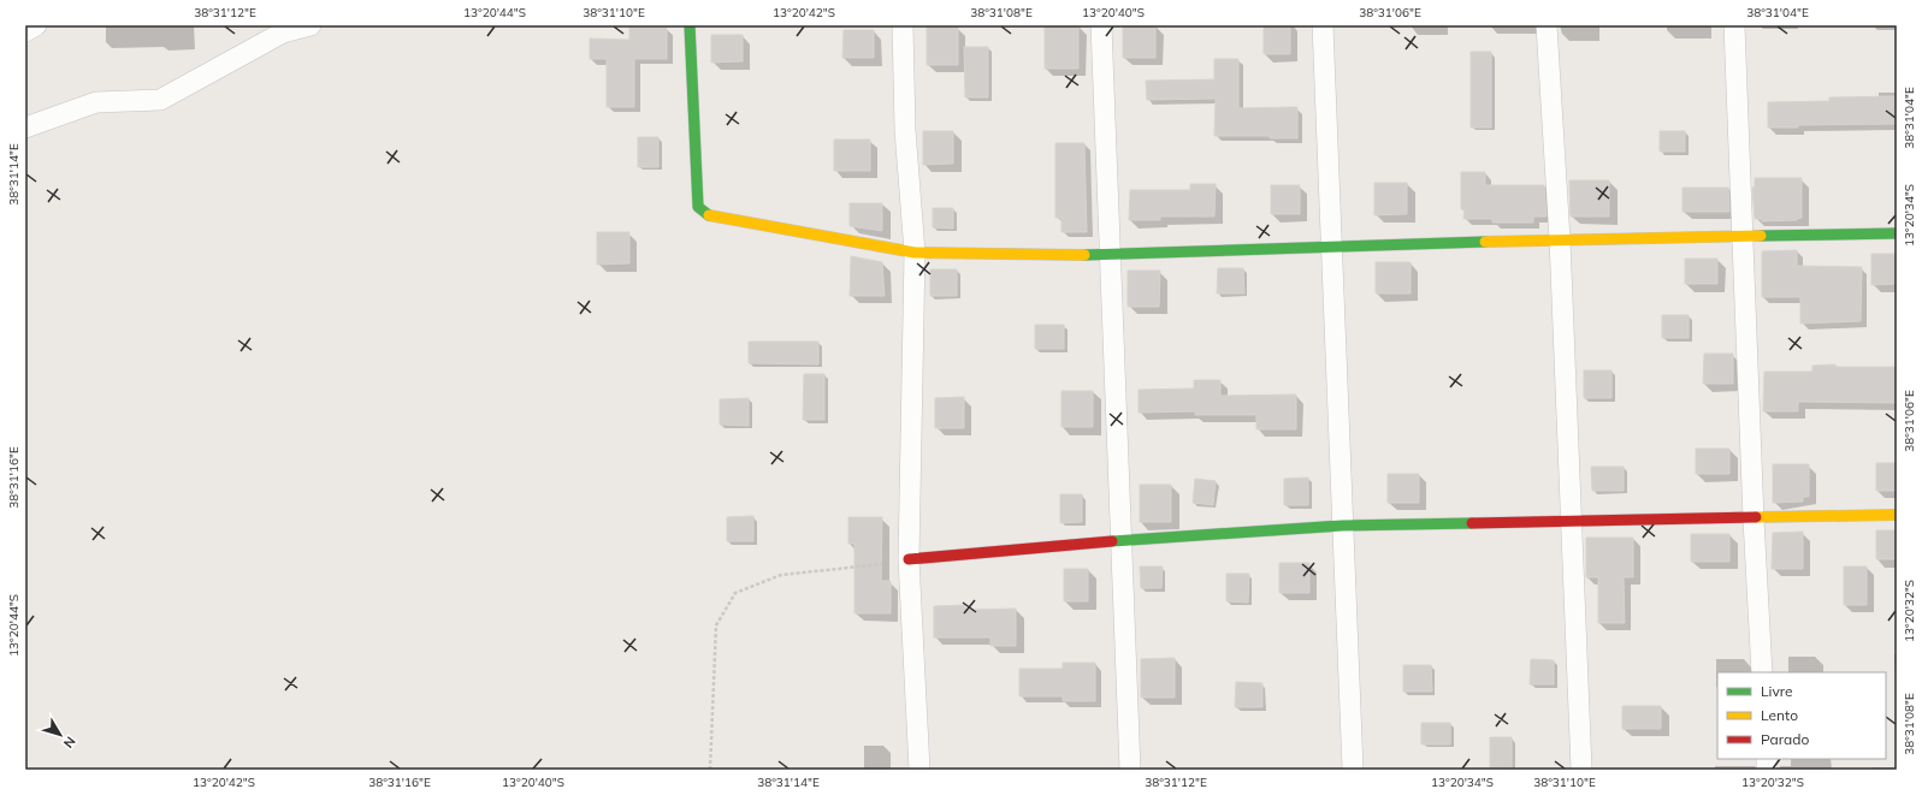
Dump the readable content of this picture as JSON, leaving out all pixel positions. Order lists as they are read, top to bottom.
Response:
{
  "legend": ["Livre", "Lento", "Parado"],
  "north": "bottom right",
  "coordinates": [
    "38°31'12\"E",
    "13°20'44\"S",
    "38°31'10\"E",
    "13°20'42\"S",
    "38°31'08\"E",
    "13°20'40\"S",
    "38°31'06\"E",
    "38°31'04\"E",
    "38°31'14\"E",
    "13°20'34\"S",
    "38°31'16\"E",
    "13°20'32\"S"
  ]
}
